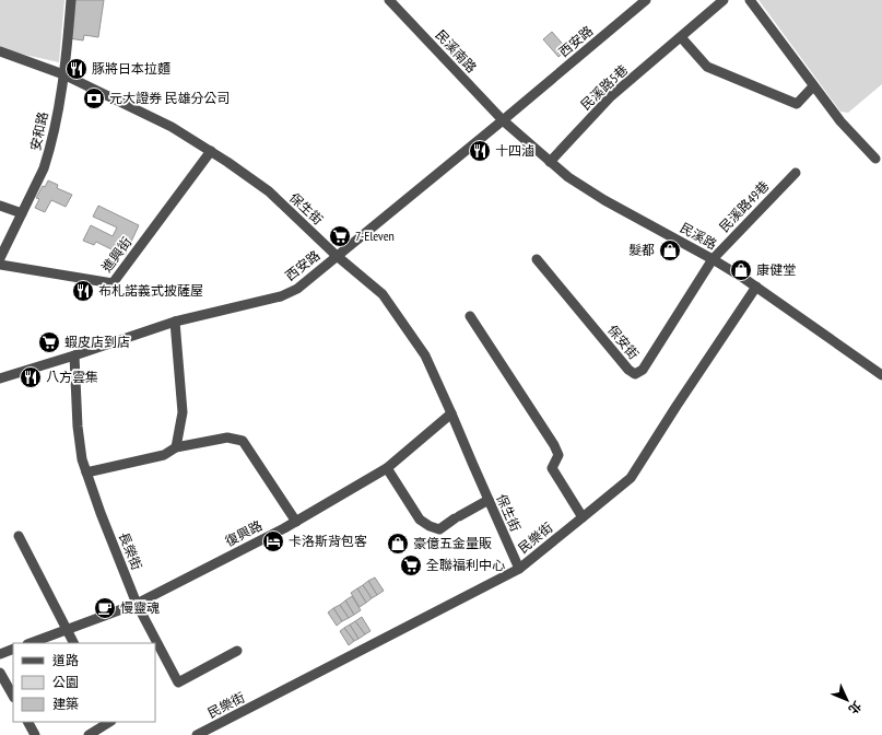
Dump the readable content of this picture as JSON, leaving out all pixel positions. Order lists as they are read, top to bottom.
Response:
{
  "streets": {
    "street": [
      "西安路",
      "民溪南路",
      "民溪路5巷",
      "安和路",
      "民溪路49巷",
      "保生街",
      "民溪路",
      "進興街",
      "保安街",
      "復興路",
      "民樂街",
      "長榮街"
    ]
  },
  "crossings": [
    ["西安路", "民溪南路"],
    ["西安路", "保生街"],
    ["西安路", "民溪路"],
    ["西安路", "長榮街"],
    ["民溪南路", "民溪路"],
    ["民溪路5巷", "民溪路"],
    ["安和路", "保生街"],
    ["民溪路49巷", "民溪路"],
    ["民溪路49巷", "保安街"],
    ["保生街", "進興街"],
    ["保生街", "復興路"],
    ["保生街", "民樂街"],
    ["民溪路", "保安街"],
    ["民溪路", "民樂街"],
    ["復興路", "長榮街"]
  ],
  "places": {
    "restaurant": [
      "豚將日本拉麵",
      "十四滷",
      "布札諾義式披薩屋",
      "八方雲集"
    ],
    "bank": ["元大證券 民雄分公司"],
    "supermarket": ["7-Eleven", "蝦皮店到店", "全聯福利中心"],
    "shop": ["髮都", "康健堂", "豪億五金量販"],
    "hotel": ["卡洛斯背包客"],
    "cafe": ["慢靈魂"]
  },
  "legend": ["道路", "公園", "建築"],
  "north": "bottom right"
}
